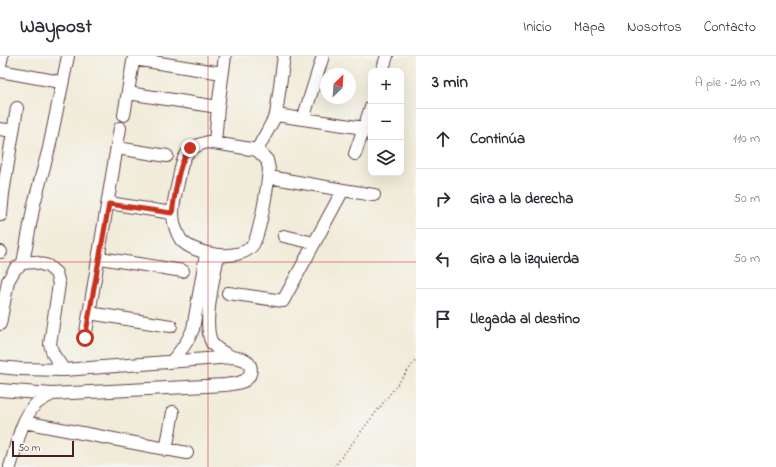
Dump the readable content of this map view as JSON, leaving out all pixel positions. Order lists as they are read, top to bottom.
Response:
{
  "scale_bar": "50 m",
  "north": "top right",
  "page": {
    "header": "Waypost",
    "nav": [
      "Inicio",
      "Mapa",
      "Nosotros",
      "Contacto"
    ],
    "heading": ["3 min", "A pie · 210 m"],
    "map_buttons": ["+", "−"],
    "list": [
      ["Continúa", "110 m"],
      ["Gira a la derecha", "50 m"],
      ["Gira a la izquierda", "50 m"],
      "Llegada al destino"
    ],
    "scale": "50 m"
  }
}
